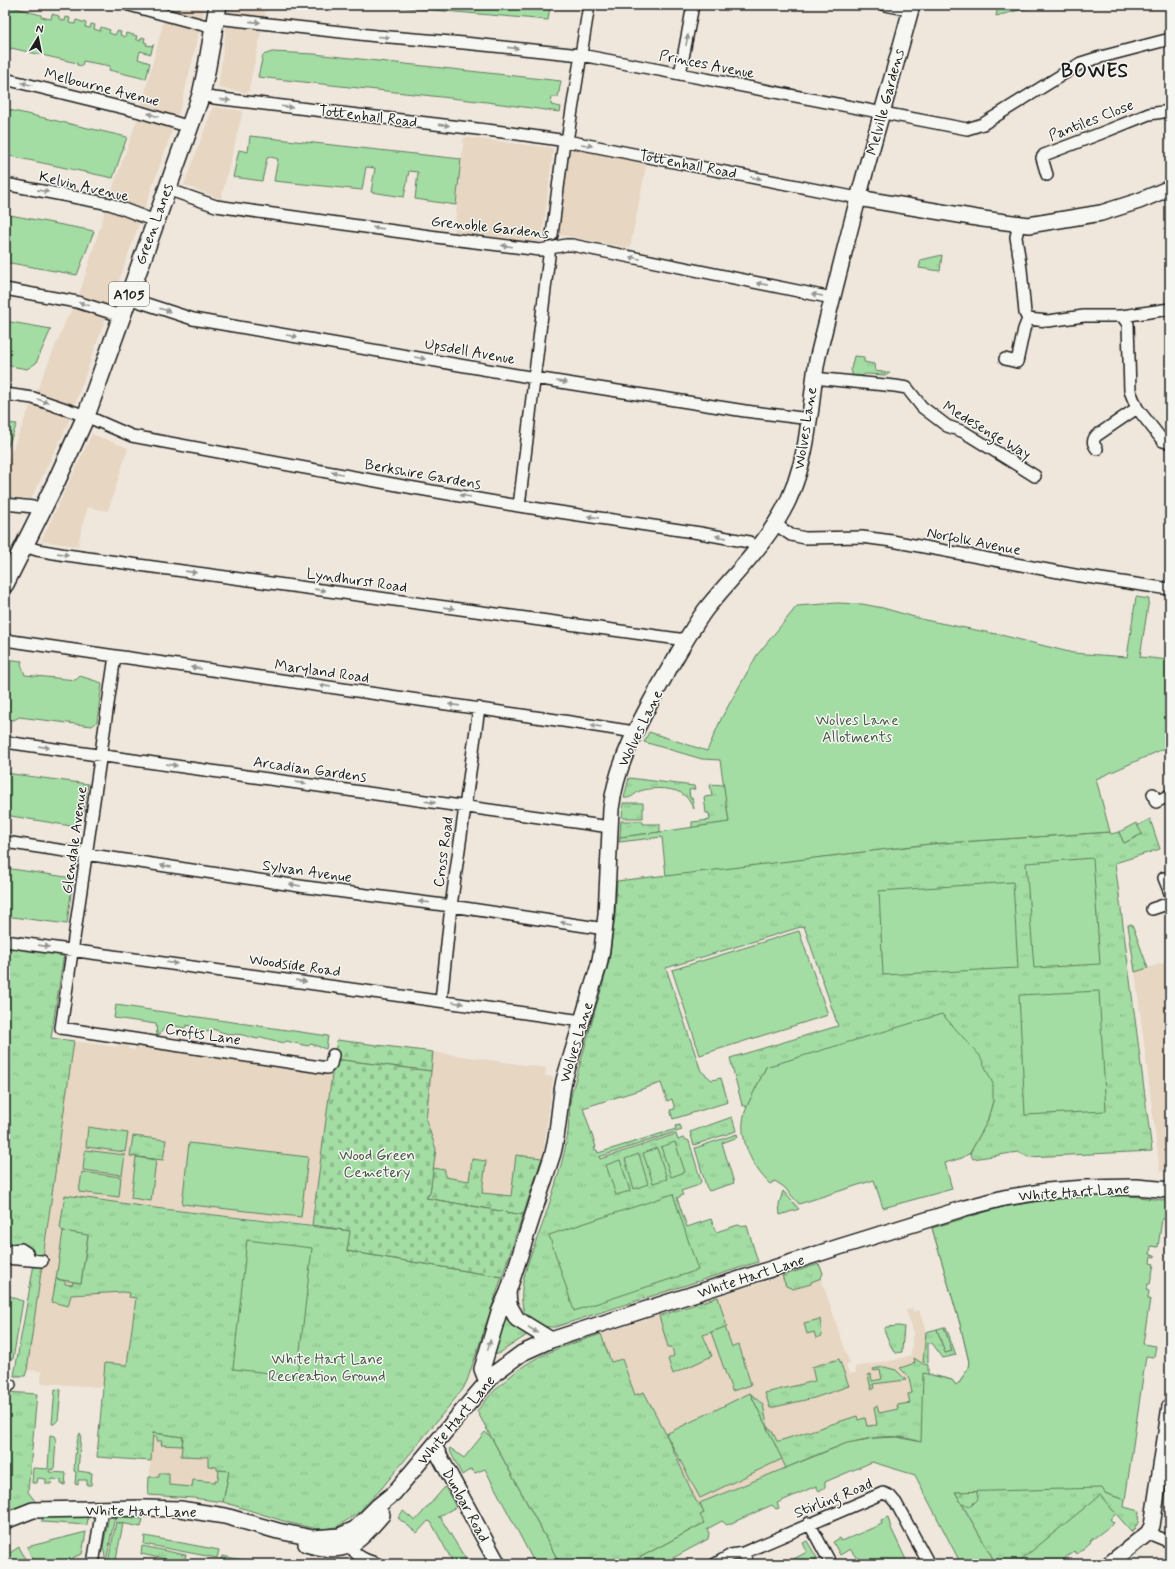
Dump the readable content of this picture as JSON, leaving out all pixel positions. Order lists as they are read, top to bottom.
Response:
{
  "streets": {
    "main road": ["Green Lanes", "A105"],
    "street": [
      "Princes Avenue",
      "Melbourne Avenue",
      "Melville Gardens",
      "Tottenhall Road",
      "Pantiles Close",
      "Kelvin Avenue",
      "Grenoble Gardens",
      "Upsdell Avenue",
      "Wolves Lane",
      "Medesenge Way",
      "Berkshire Gardens",
      "Norfolk Avenue",
      "Lyndhurst Road",
      "Maryland Road",
      "Arcadian Gardens",
      "Glendale Avenue",
      "Cross Road",
      "Sylvan Avenue",
      "Woodside Road",
      "Crofts Lane",
      "White Hart Lane",
      "Stirling Road",
      "Dunbar Road"
    ]
  },
  "crossings": [
    ["Princes Avenue", "Melville Gardens"],
    ["Princes Avenue", "Green Lanes"],
    ["Melbourne Avenue", "Green Lanes"],
    ["Melville Gardens", "Tottenhall Road"],
    ["Melville Gardens", "Wolves Lane"],
    ["Tottenhall Road", "Green Lanes"],
    ["Tottenhall Road", "Wolves Lane"],
    ["Kelvin Avenue", "Green Lanes"],
    ["Green Lanes", "Grenoble Gardens"],
    ["Green Lanes", "A105"],
    ["Green Lanes", "Upsdell Avenue"],
    ["Green Lanes", "Berkshire Gardens"],
    ["Grenoble Gardens", "Wolves Lane"],
    ["A105", "Lyndhurst Road"],
    ["Upsdell Avenue", "Wolves Lane"],
    ["Wolves Lane", "Medesenge Way"],
    ["Wolves Lane", "Berkshire Gardens"],
    ["Wolves Lane", "Norfolk Avenue"],
    ["Wolves Lane", "Lyndhurst Road"],
    ["Wolves Lane", "Maryland Road"],
    ["Wolves Lane", "Arcadian Gardens"],
    ["Wolves Lane", "Sylvan Avenue"],
    ["Wolves Lane", "Woodside Road"],
    ["Wolves Lane", "White Hart Lane"],
    ["Maryland Road", "Glendale Avenue"],
    ["Maryland Road", "Cross Road"],
    ["Arcadian Gardens", "Glendale Avenue"],
    ["Arcadian Gardens", "Cross Road"],
    ["Glendale Avenue", "Sylvan Avenue"],
    ["Glendale Avenue", "Woodside Road"],
    ["Glendale Avenue", "Crofts Lane"],
    ["Cross Road", "Sylvan Avenue"],
    ["Cross Road", "Woodside Road"],
    ["White Hart Lane", "Dunbar Road"]
  ],
  "one_way": [
    "Melbourne Avenue",
    "Tottenhall Road",
    "Kelvin Avenue",
    "Grenoble Gardens",
    "Upsdell Avenue",
    "Lyndhurst Road",
    "Maryland Road",
    "Arcadian Gardens",
    "Sylvan Avenue",
    "Woodside Road"
  ],
  "districts": ["BOWES"],
  "parks": ["Wolves Lane Allotments", "Wood Green Cemetery", "White Hart Lane Recreation Ground"],
  "north": "top"
}
